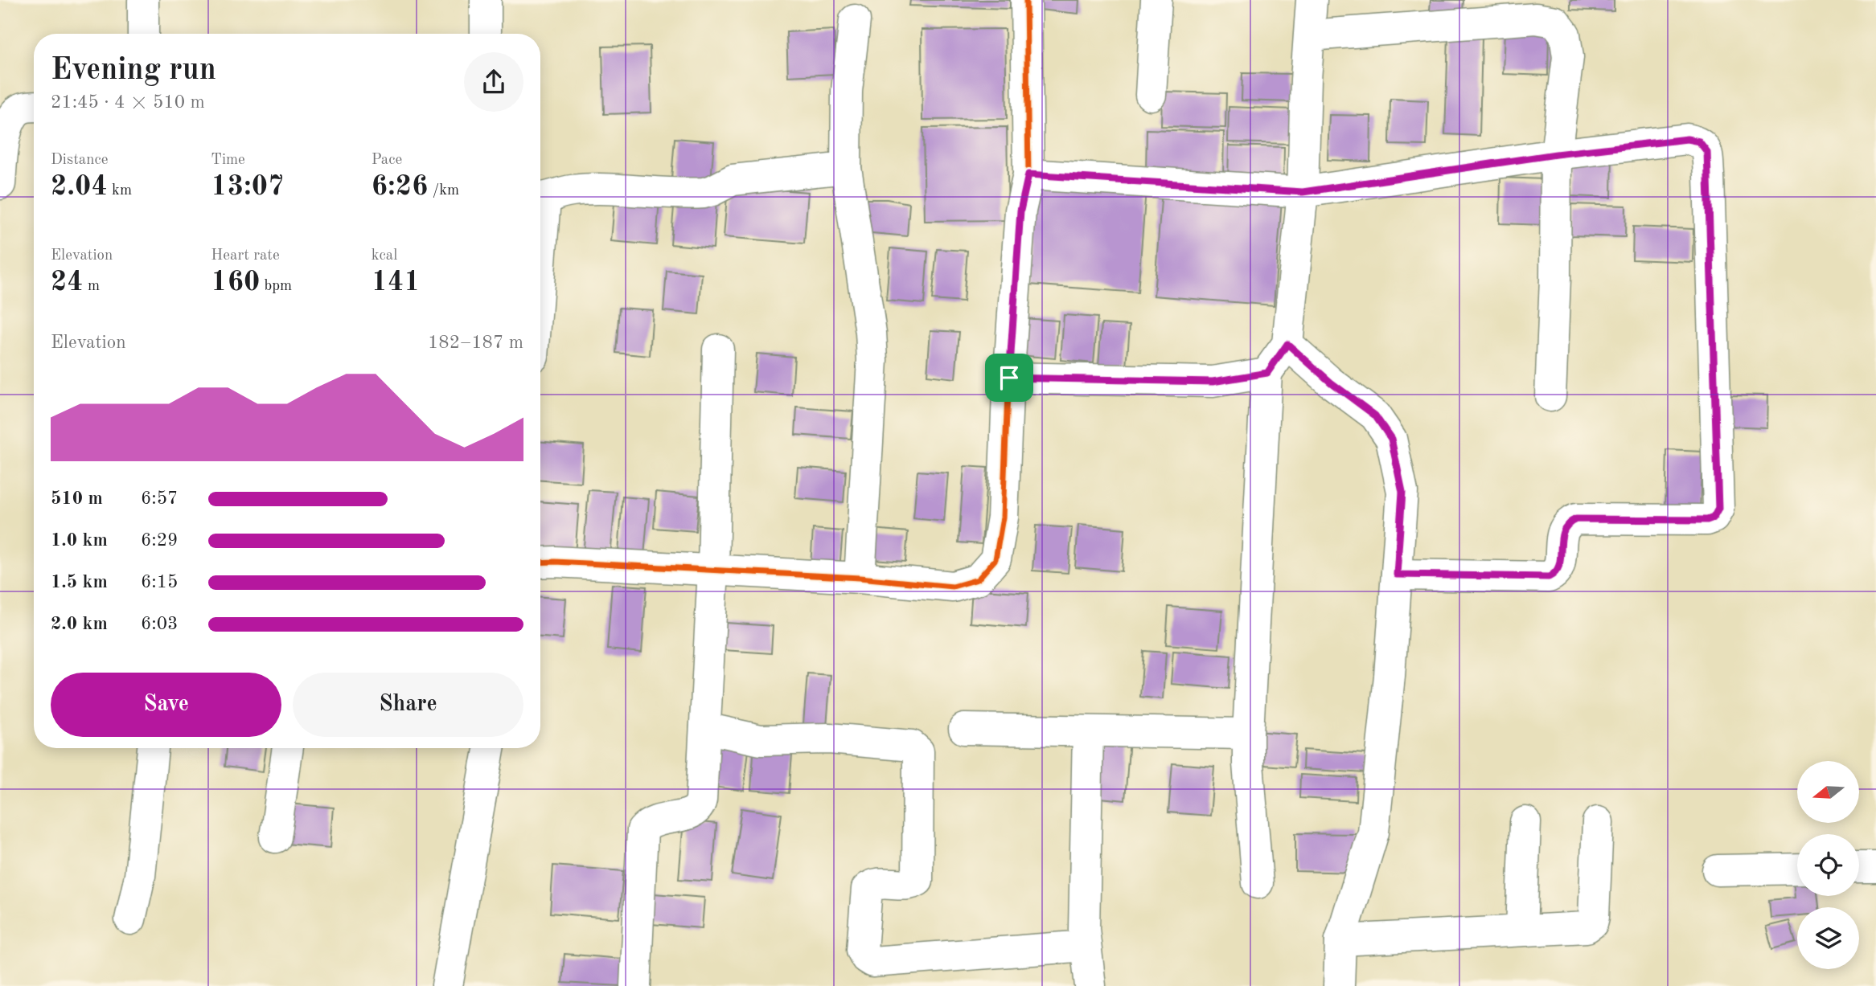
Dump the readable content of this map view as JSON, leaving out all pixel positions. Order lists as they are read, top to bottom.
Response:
{
  "north": "left",
  "page": {
    "heading": ["Evening run", "21:45 · 4 × 510 m"],
    "stats": [
      ["Distance", "2.04 km"],
      ["Time", "13:07"],
      ["Pace", "6:26 /km"],
      ["Elevation", "24 m"],
      ["Heart rate", "160 bpm"],
      ["kcal", "141"]
    ],
    "chart": ["Elevation", "182–187 m"],
    "list": [
      {
        "name": "510 m",
        "note": "6:57"
      },
      {
        "name": "1.0 km",
        "note": "6:29"
      },
      {
        "name": "1.5 km",
        "note": "6:15"
      },
      {
        "name": "2.0 km",
        "note": "6:03"
      }
    ],
    "buttons": ["Save", "Share"]
  }
}
